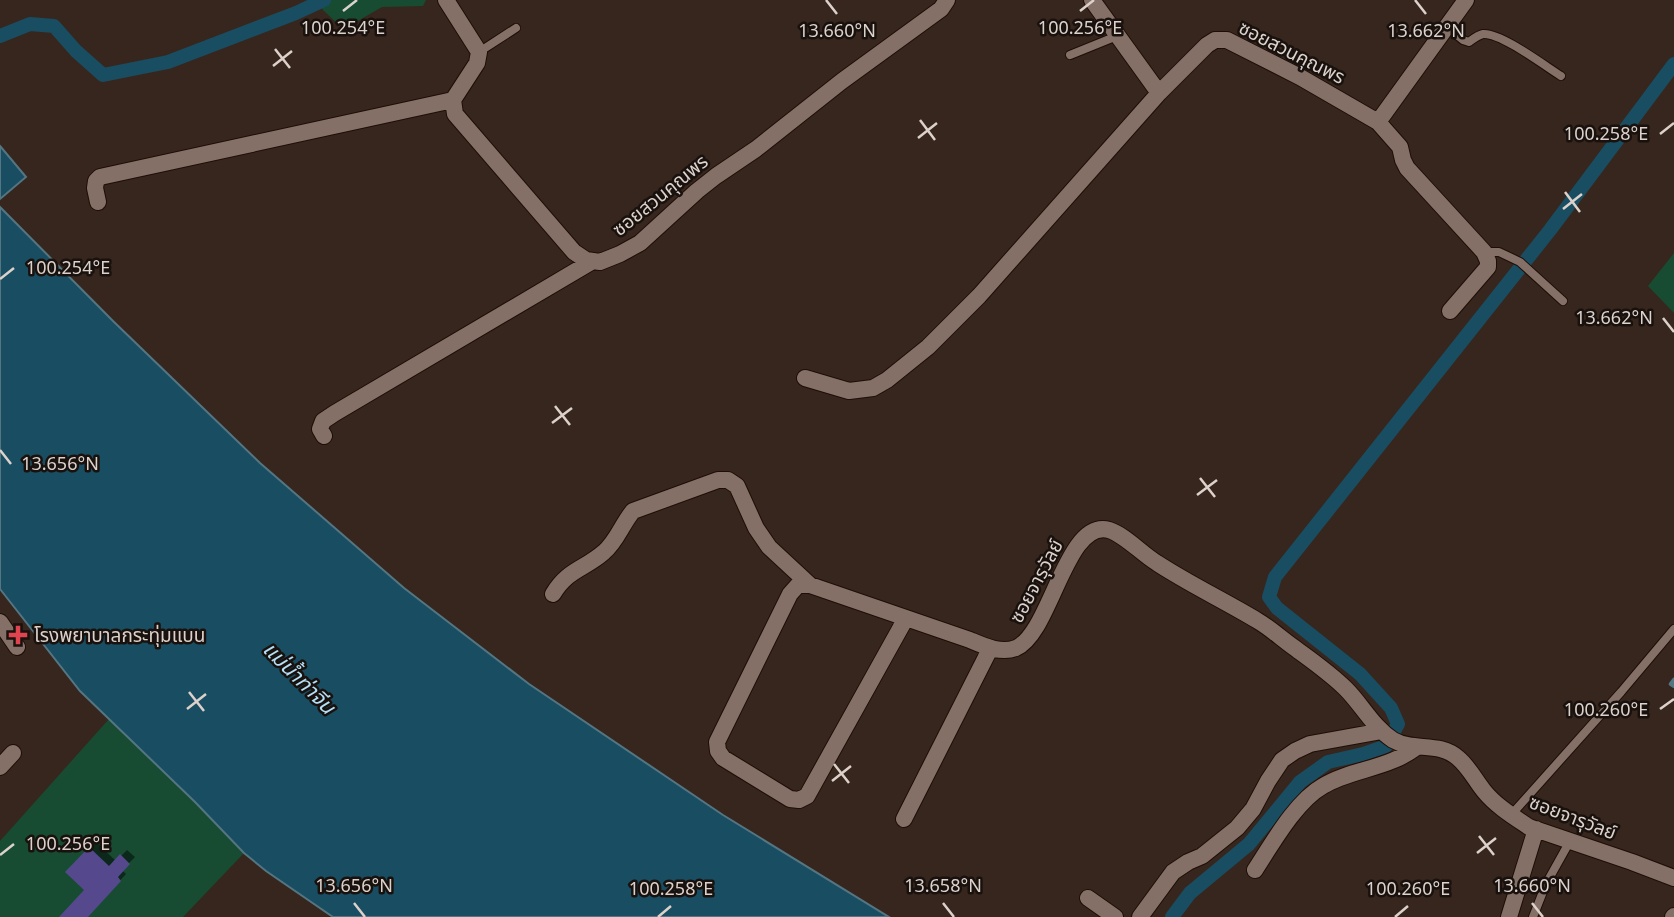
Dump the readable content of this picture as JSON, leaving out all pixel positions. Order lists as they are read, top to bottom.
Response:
{
  "streets": {
    "street": ["ซอยสวนคุณพร", "ซอยจารุวัลย์"]
  },
  "water": ["แม่น้ำท่าจีน"],
  "places": {
    "health": ["โรงพยาบาลกระทุ่มแบน"]
  },
  "coordinates": [
    "100.254°E",
    "100.256°E",
    "13.660°N",
    "13.662°N",
    "100.258°E",
    "13.656°N",
    "100.260°E",
    "13.658°N"
  ]
}
